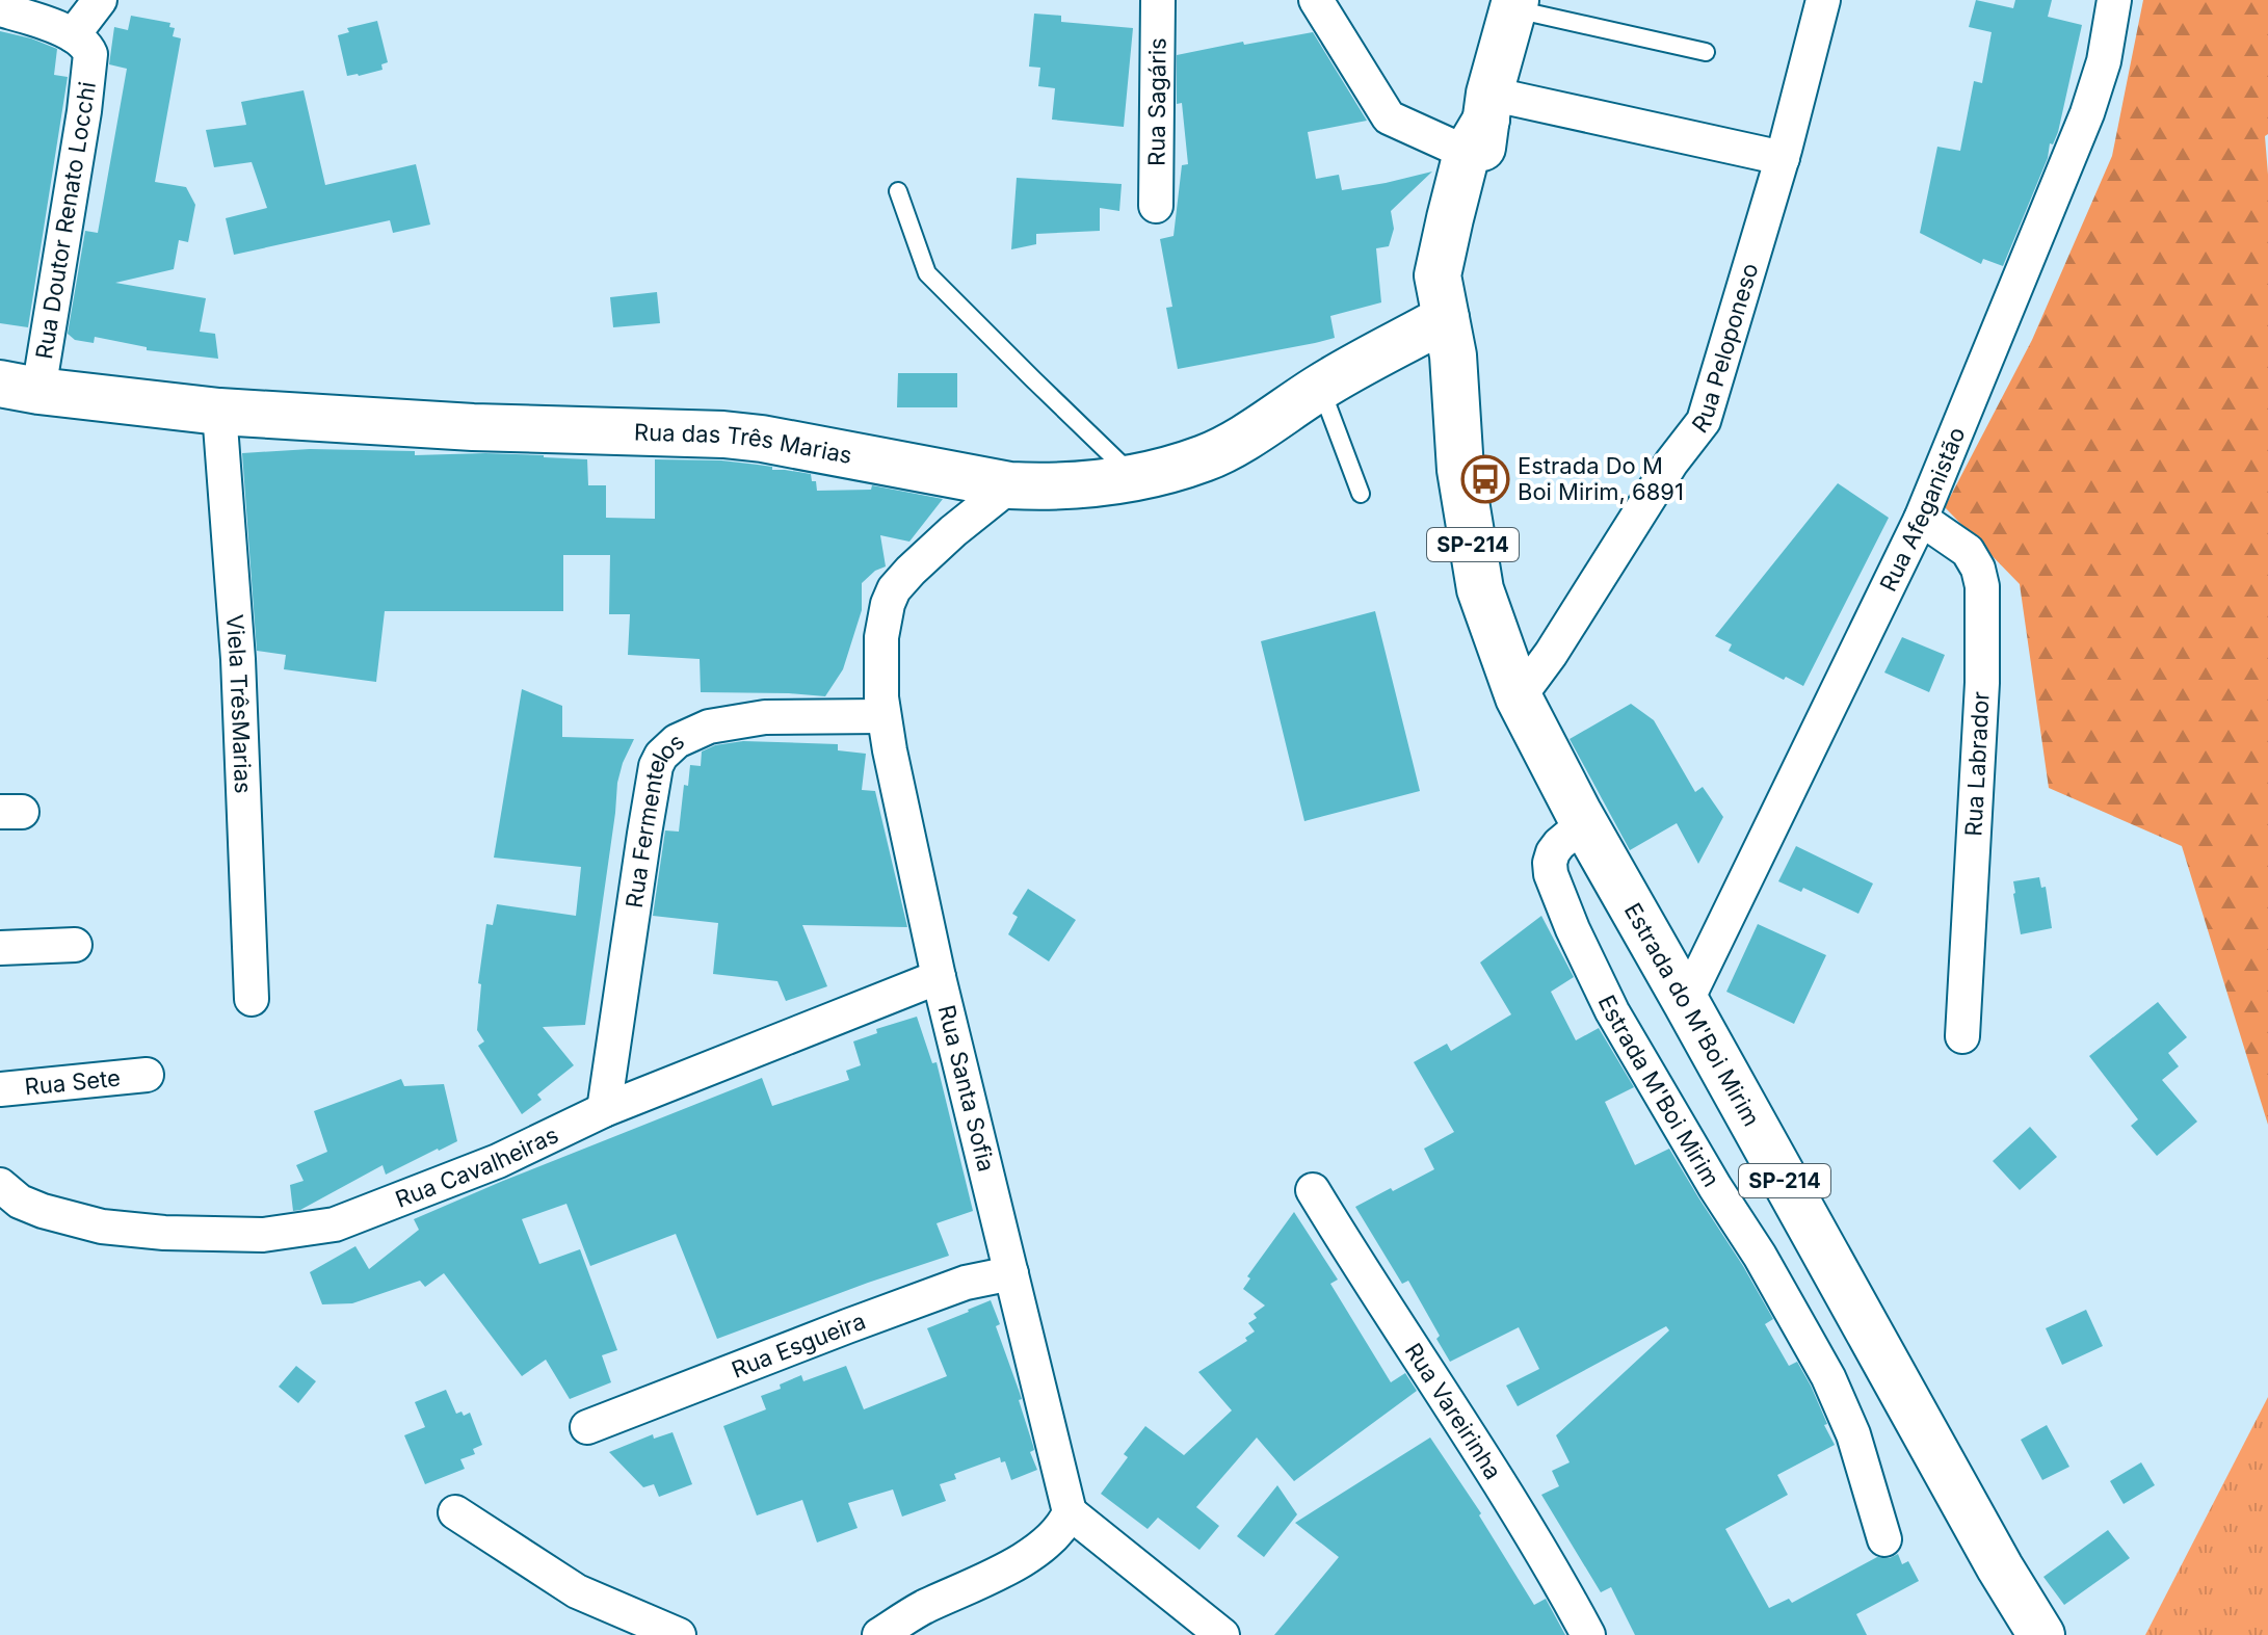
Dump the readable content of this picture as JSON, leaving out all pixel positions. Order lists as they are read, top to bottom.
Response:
{
  "streets": {
    "main road": ["Rua das Três Marias", "SP-214", "Estrada do M'Boi Mirim"],
    "street": [
      "Rua Sagáris",
      "Rua Doutor Renato Locchi",
      "Rua Peloponeso",
      "Rua Afeganistão",
      "Viela TrêsMarias",
      "Rua Labrador",
      "Rua Fermentelos",
      "Rua Sete",
      "Rua Santa Sofia",
      "Estrada M'Boi Mirim",
      "Rua Cavalheiras",
      "Rua Esgueira",
      "Rua Vareirinha"
    ]
  },
  "crossings": [
    ["Rua Doutor Renato Locchi", "Rua das Três Marias"],
    ["Rua Peloponeso", "Estrada do M'Boi Mirim"],
    ["Rua das Três Marias", "Viela TrêsMarias"],
    ["Rua das Três Marias", "Estrada do M'Boi Mirim"],
    ["Rua das Três Marias", "Rua Santa Sofia"],
    ["Rua Afeganistão", "Rua Labrador"],
    ["Rua Afeganistão", "Estrada do M'Boi Mirim"],
    ["Rua Fermentelos", "Rua Santa Sofia"],
    ["Rua Fermentelos", "Rua Cavalheiras"],
    ["Estrada do M'Boi Mirim", "Estrada M'Boi Mirim"],
    ["Rua Santa Sofia", "Rua Cavalheiras"],
    ["Rua Santa Sofia", "Rua Esgueira"]
  ],
  "places": {
    "bus stop": ["Estrada Do M Boi Mirim, 6891"]
  }
}
